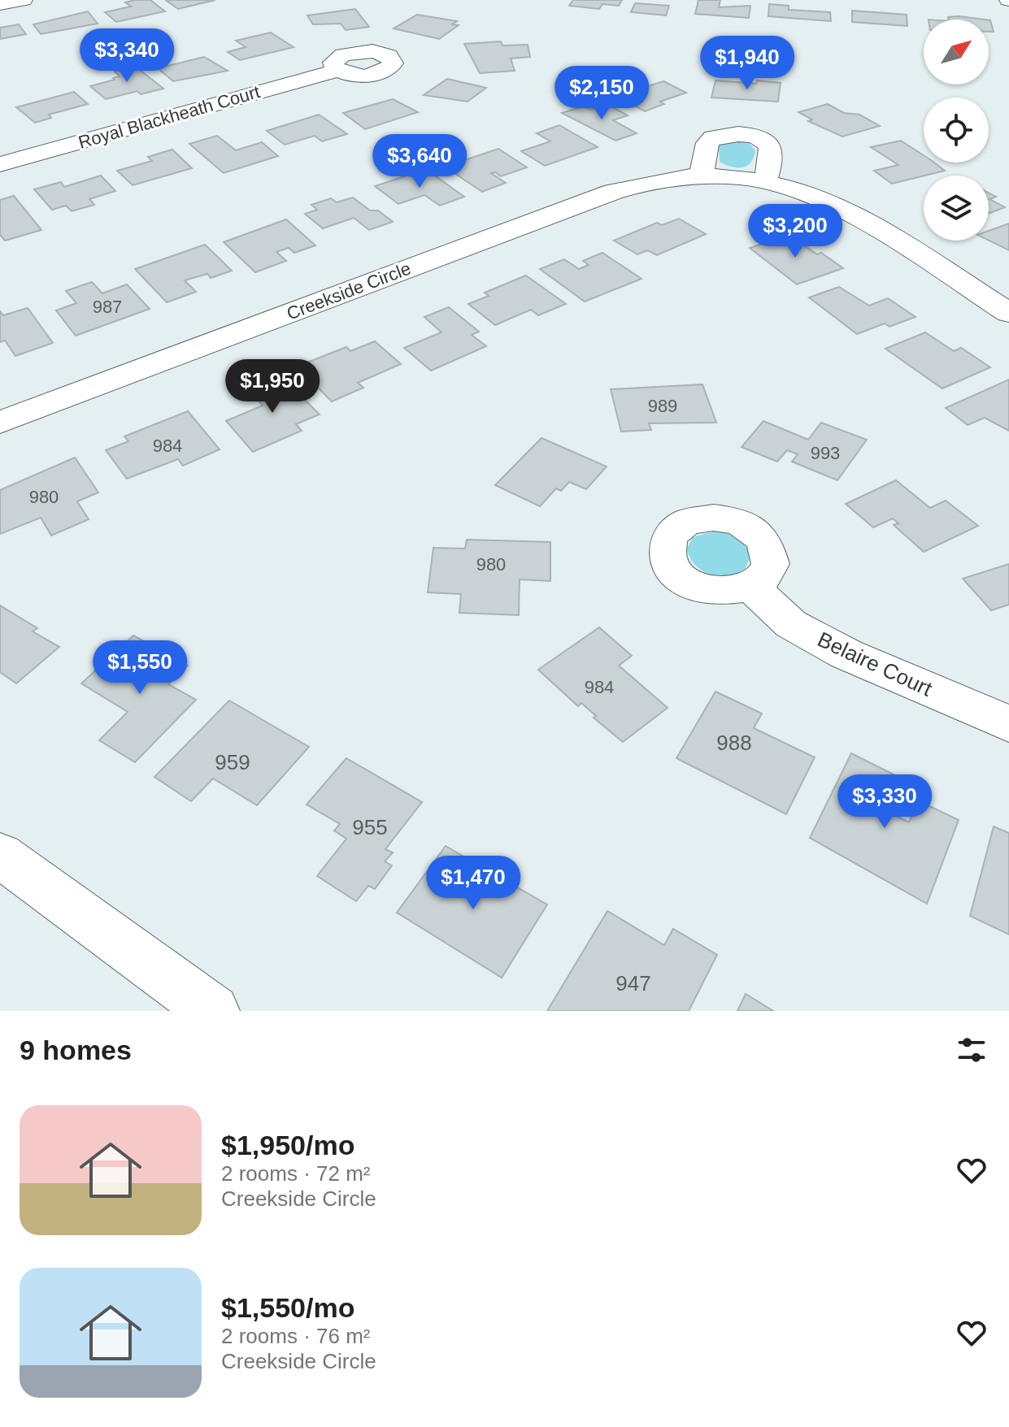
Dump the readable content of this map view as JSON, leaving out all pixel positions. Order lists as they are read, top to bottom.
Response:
{
  "streets": {
    "street": ["Royal Blackheath Court", "Creekside Circle", "Belaire Court"]
  },
  "house_numbers": [
    "987",
    "989",
    "984",
    "993",
    "980",
    "980",
    "984",
    "988",
    "959",
    "955",
    "947"
  ],
  "north": "top right",
  "page": {
    "price": [
      "$3,340",
      "$1,940",
      "$2,150",
      "$3,640",
      "$3,200",
      "$1,950",
      "$1,550",
      "$3,330",
      "$1,470"
    ],
    "heading": "9 homes",
    "list": [
      {
        "name": "$1,950/mo",
        "note": "2 rooms · 72 m² · Creekside Circle"
      },
      {
        "name": "$1,550/mo",
        "note": "2 rooms · 76 m² · Creekside Circle"
      }
    ]
  }
}
